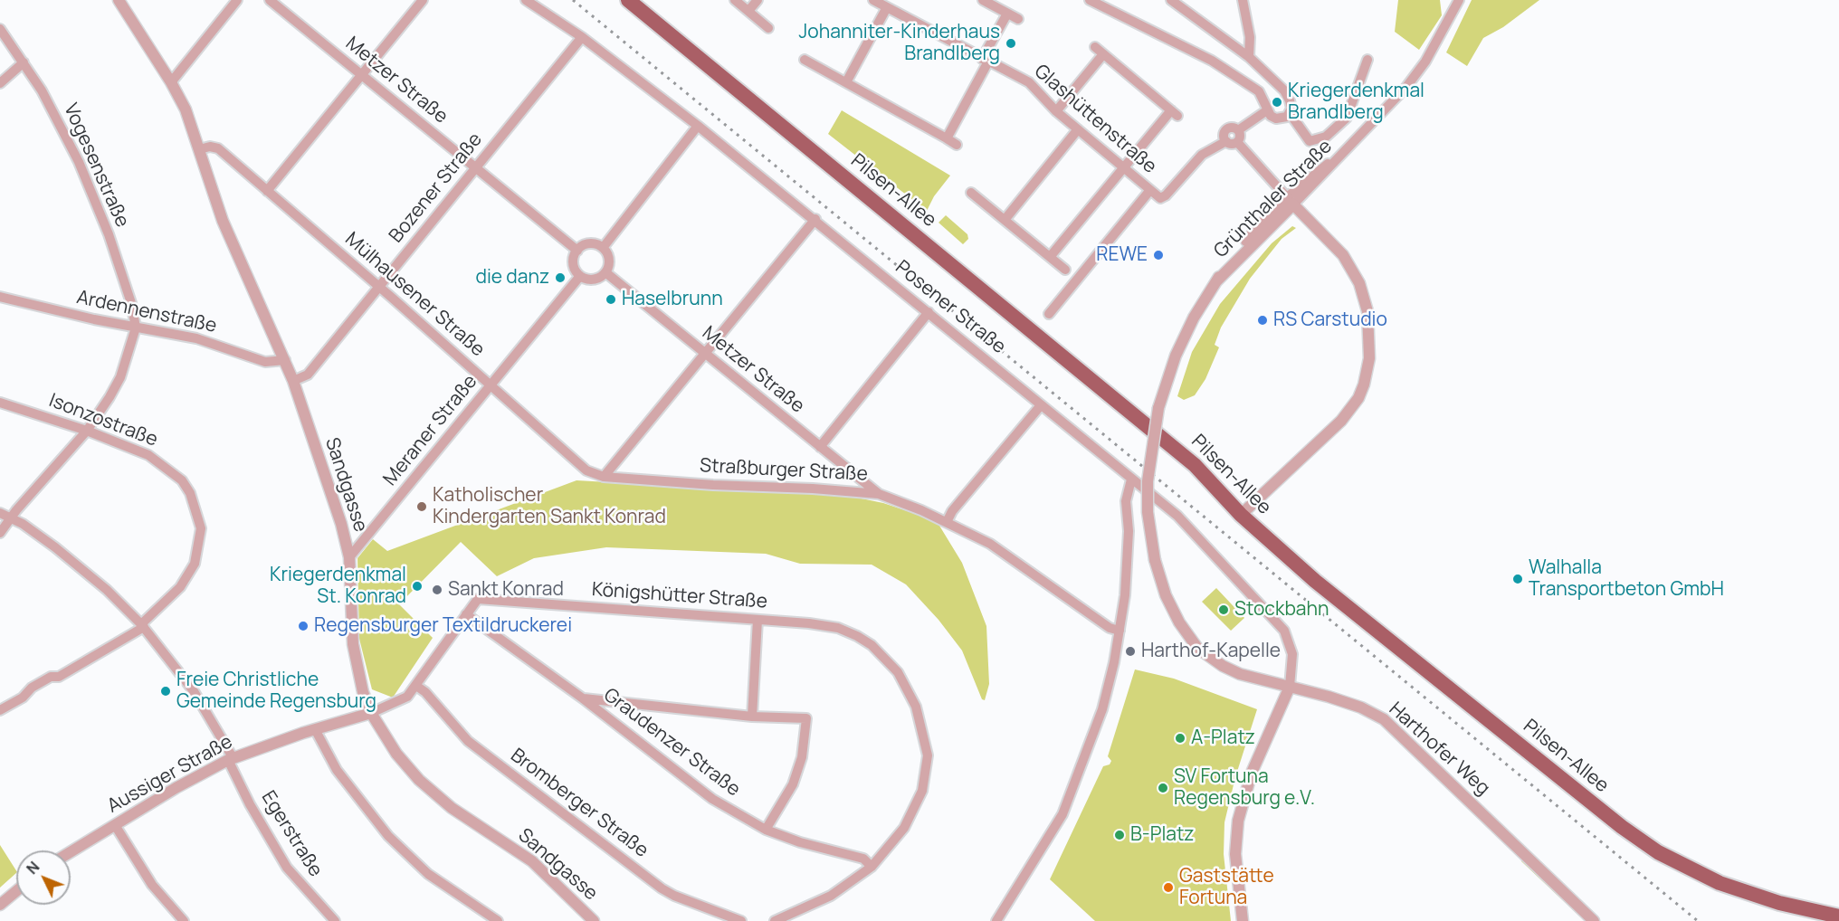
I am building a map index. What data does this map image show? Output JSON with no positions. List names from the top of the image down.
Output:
{
  "streets": {
    "main road": ["Pilsen-Allee"],
    "street": [
      "Metzer Straße",
      "Glashüttenstraße",
      "Vogesenstraße",
      "Bozener Straße",
      "Grünthaler Straße",
      "Mülhausener Straße",
      "Posener Straße",
      "Ardennenstraße",
      "Isonzostraße",
      "Meraner Straße",
      "Straßburger Straße",
      "Sandgasse",
      "Königshütter Straße",
      "Graudenzer Straße",
      "Harthofer Weg",
      "Aussiger Straße",
      "Bromberger Straße",
      "Egerstraße"
    ]
  },
  "crossings": [
    ["Metzer Straße", "Bozener Straße"],
    ["Metzer Straße", "Meraner Straße"],
    ["Metzer Straße", "Straßburger Straße"],
    ["Vogesenstraße", "Ardennenstraße"],
    ["Bozener Straße", "Mülhausener Straße"],
    ["Bozener Straße", "Posener Straße"],
    ["Bozener Straße", "Sandgasse"],
    ["Grünthaler Straße", "Harthofer Weg"],
    ["Mülhausener Straße", "Meraner Straße"],
    ["Mülhausener Straße", "Straßburger Straße"],
    ["Mülhausener Straße", "Sandgasse"],
    ["Posener Straße", "Harthofer Weg"],
    ["Ardennenstraße", "Sandgasse"],
    ["Isonzostraße", "Egerstraße"],
    ["Meraner Straße", "Sandgasse"],
    ["Sandgasse", "Aussiger Straße"],
    ["Königshütter Straße", "Graudenzer Straße"],
    ["Aussiger Straße", "Egerstraße"]
  ],
  "places": [
    "Johanniter-Kinderhaus Brandlberg",
    "Kriegerdenkmal Brandlberg",
    "REWE",
    "die danz",
    "Haselbrunn",
    "RS Carstudio",
    "Katholischer Kindergarten Sankt Konrad",
    "Walhalla Transportbeton GmbH",
    "Kriegerdenkmal St. Konrad",
    "Sankt Konrad",
    "Stockbahn",
    "Regensburger Textildruckerei",
    "Harthof-Kapelle",
    "Freie Christliche Gemeinde Regensburg",
    "A-Platz",
    "SV Fortuna Regensburg e.V.",
    "B-Platz",
    "Gaststätte Fortuna"
  ],
  "north": "top left"
}
